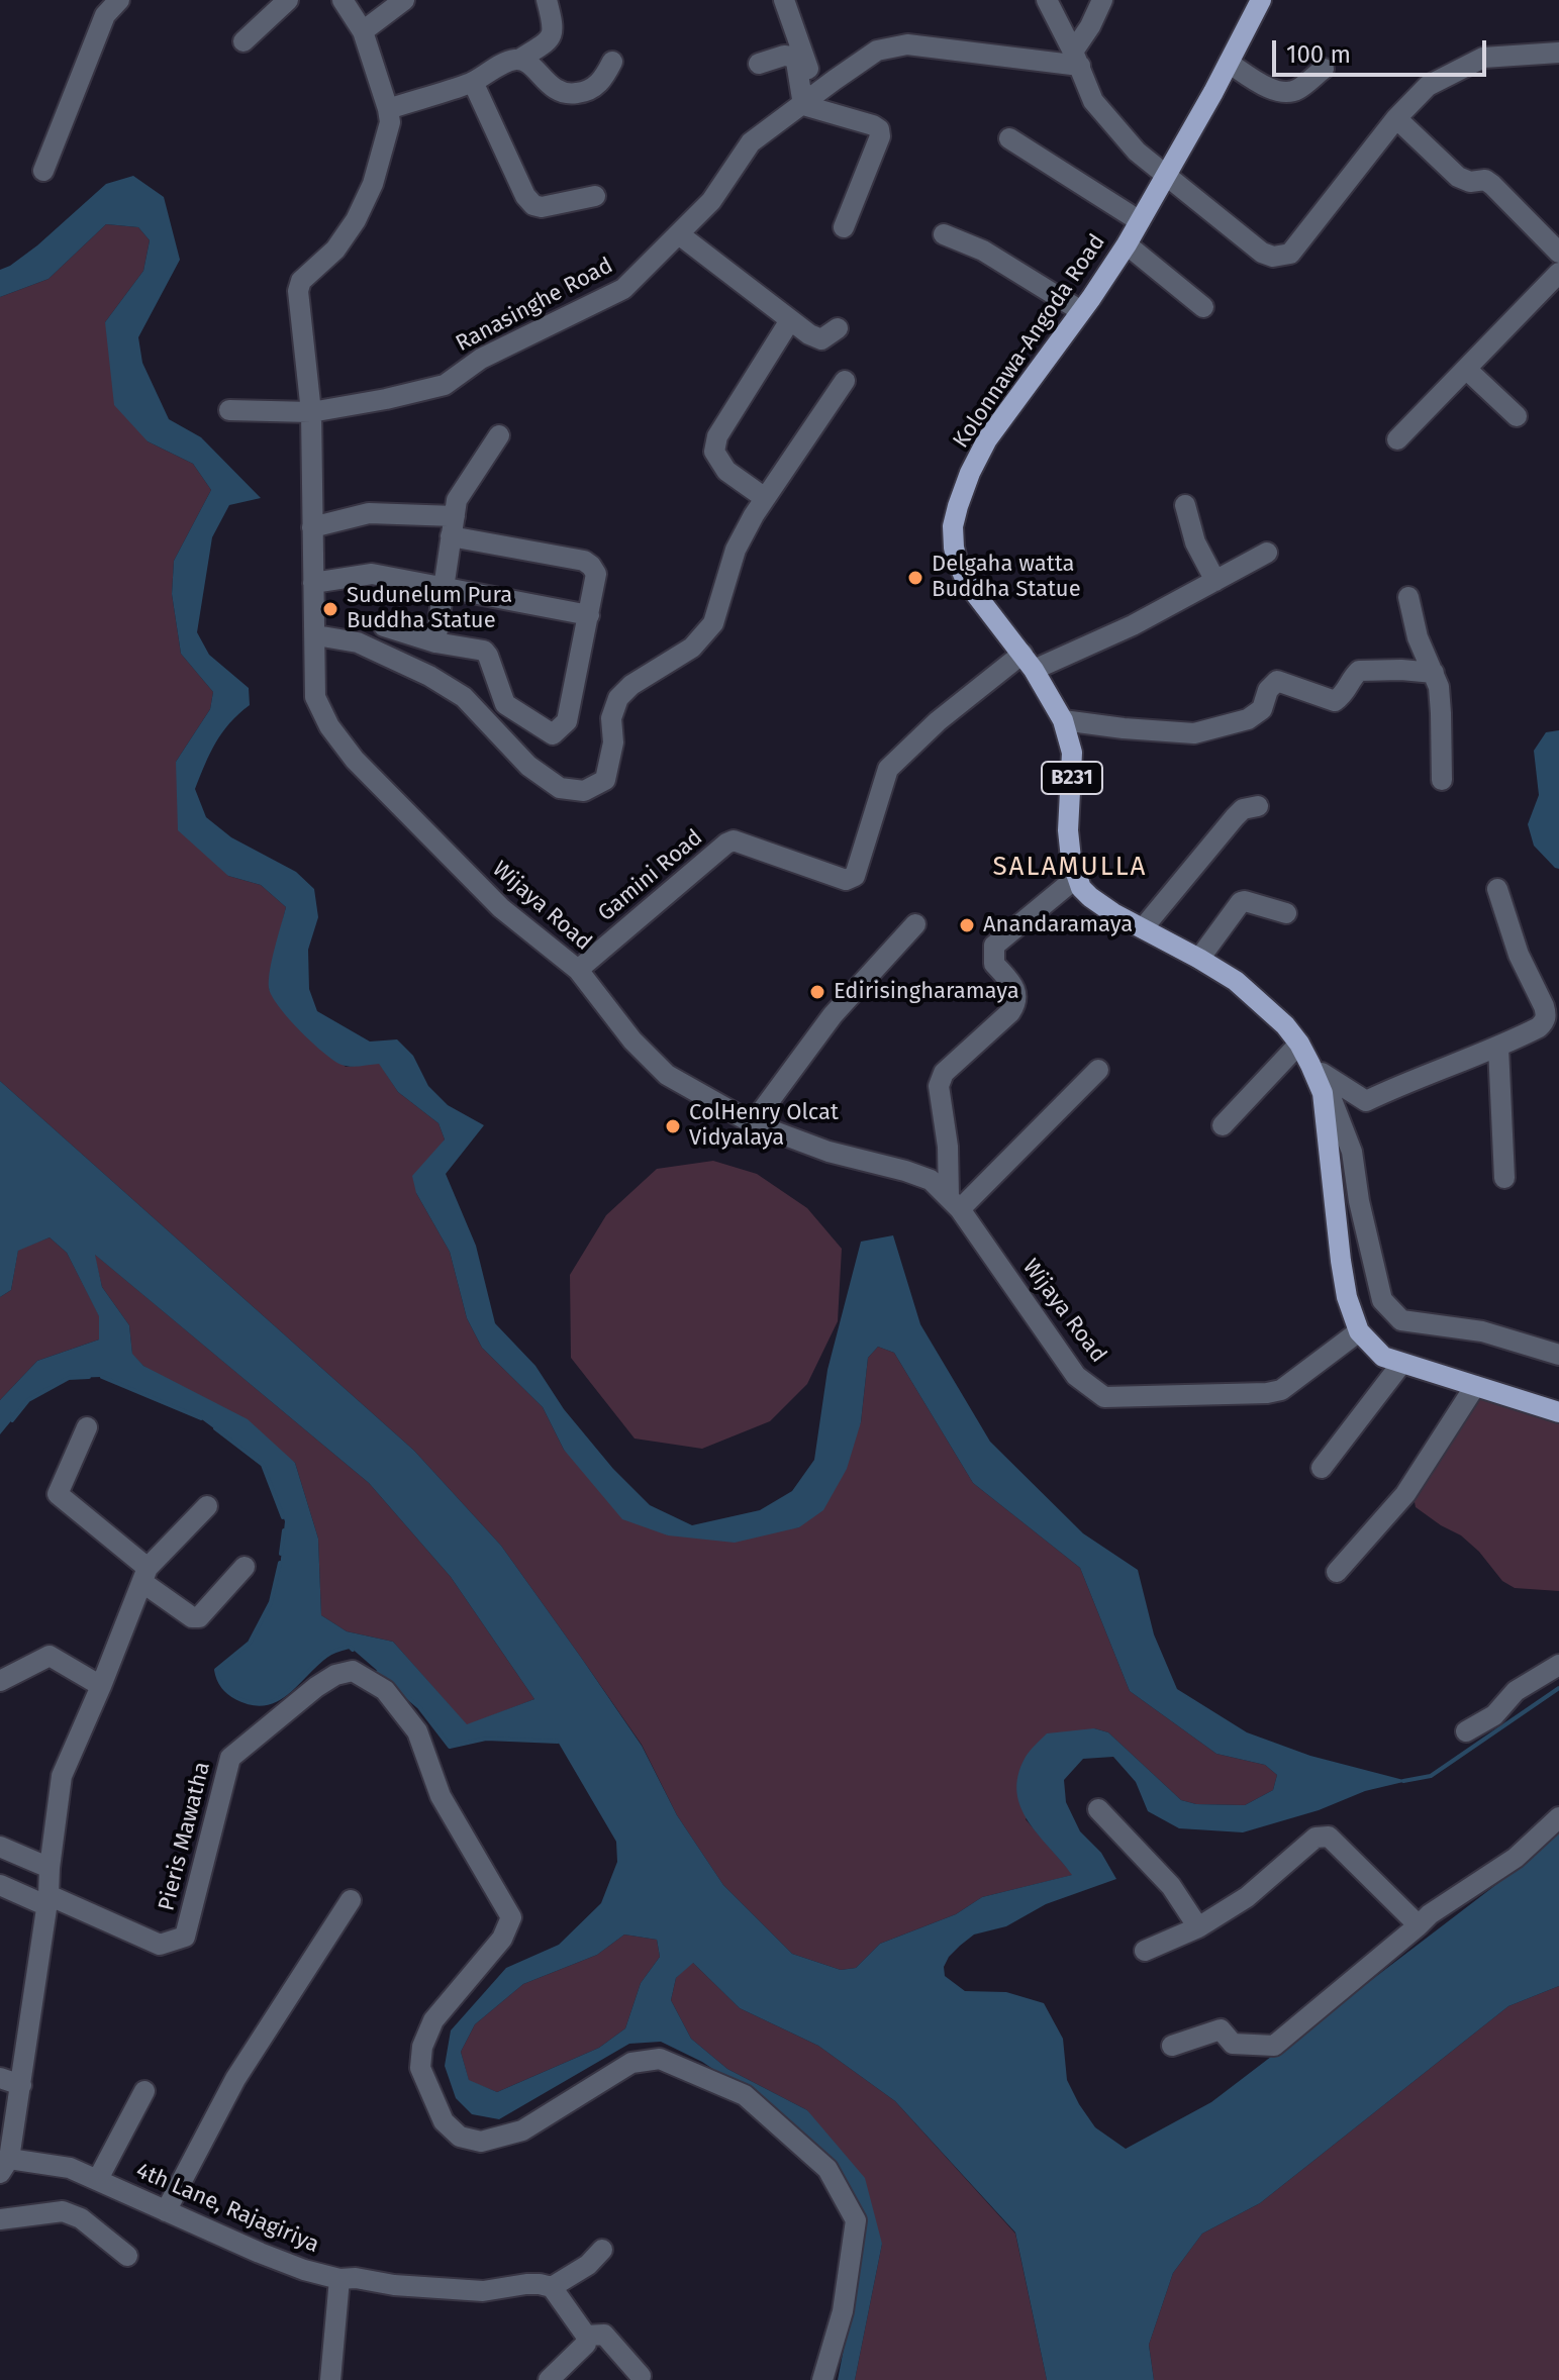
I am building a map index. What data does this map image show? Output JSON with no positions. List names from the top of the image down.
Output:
{
  "streets": {
    "main road": ["Kolonnawa-Angoda Road", "B231"],
    "street": [
      "Ranasinghe Road",
      "Gamini Road",
      "Wijaya Road",
      "Pieris Mawatha",
      "4th Lane, Rajagiriya"
    ]
  },
  "crossings": [
    ["Ranasinghe Road", "Wijaya Road"],
    ["Kolonnawa-Angoda Road", "Gamini Road"],
    ["Gamini Road", "Wijaya Road"]
  ],
  "districts": ["SALAMULLA"],
  "places": [
    "Delgaha watta Buddha Statue",
    "Sudunelum Pura Buddha Statue",
    "Anandaramaya",
    "Edirisingharamaya",
    "ColHenry Olcat Vidyalaya"
  ],
  "scale_bar": "100 m"
}
